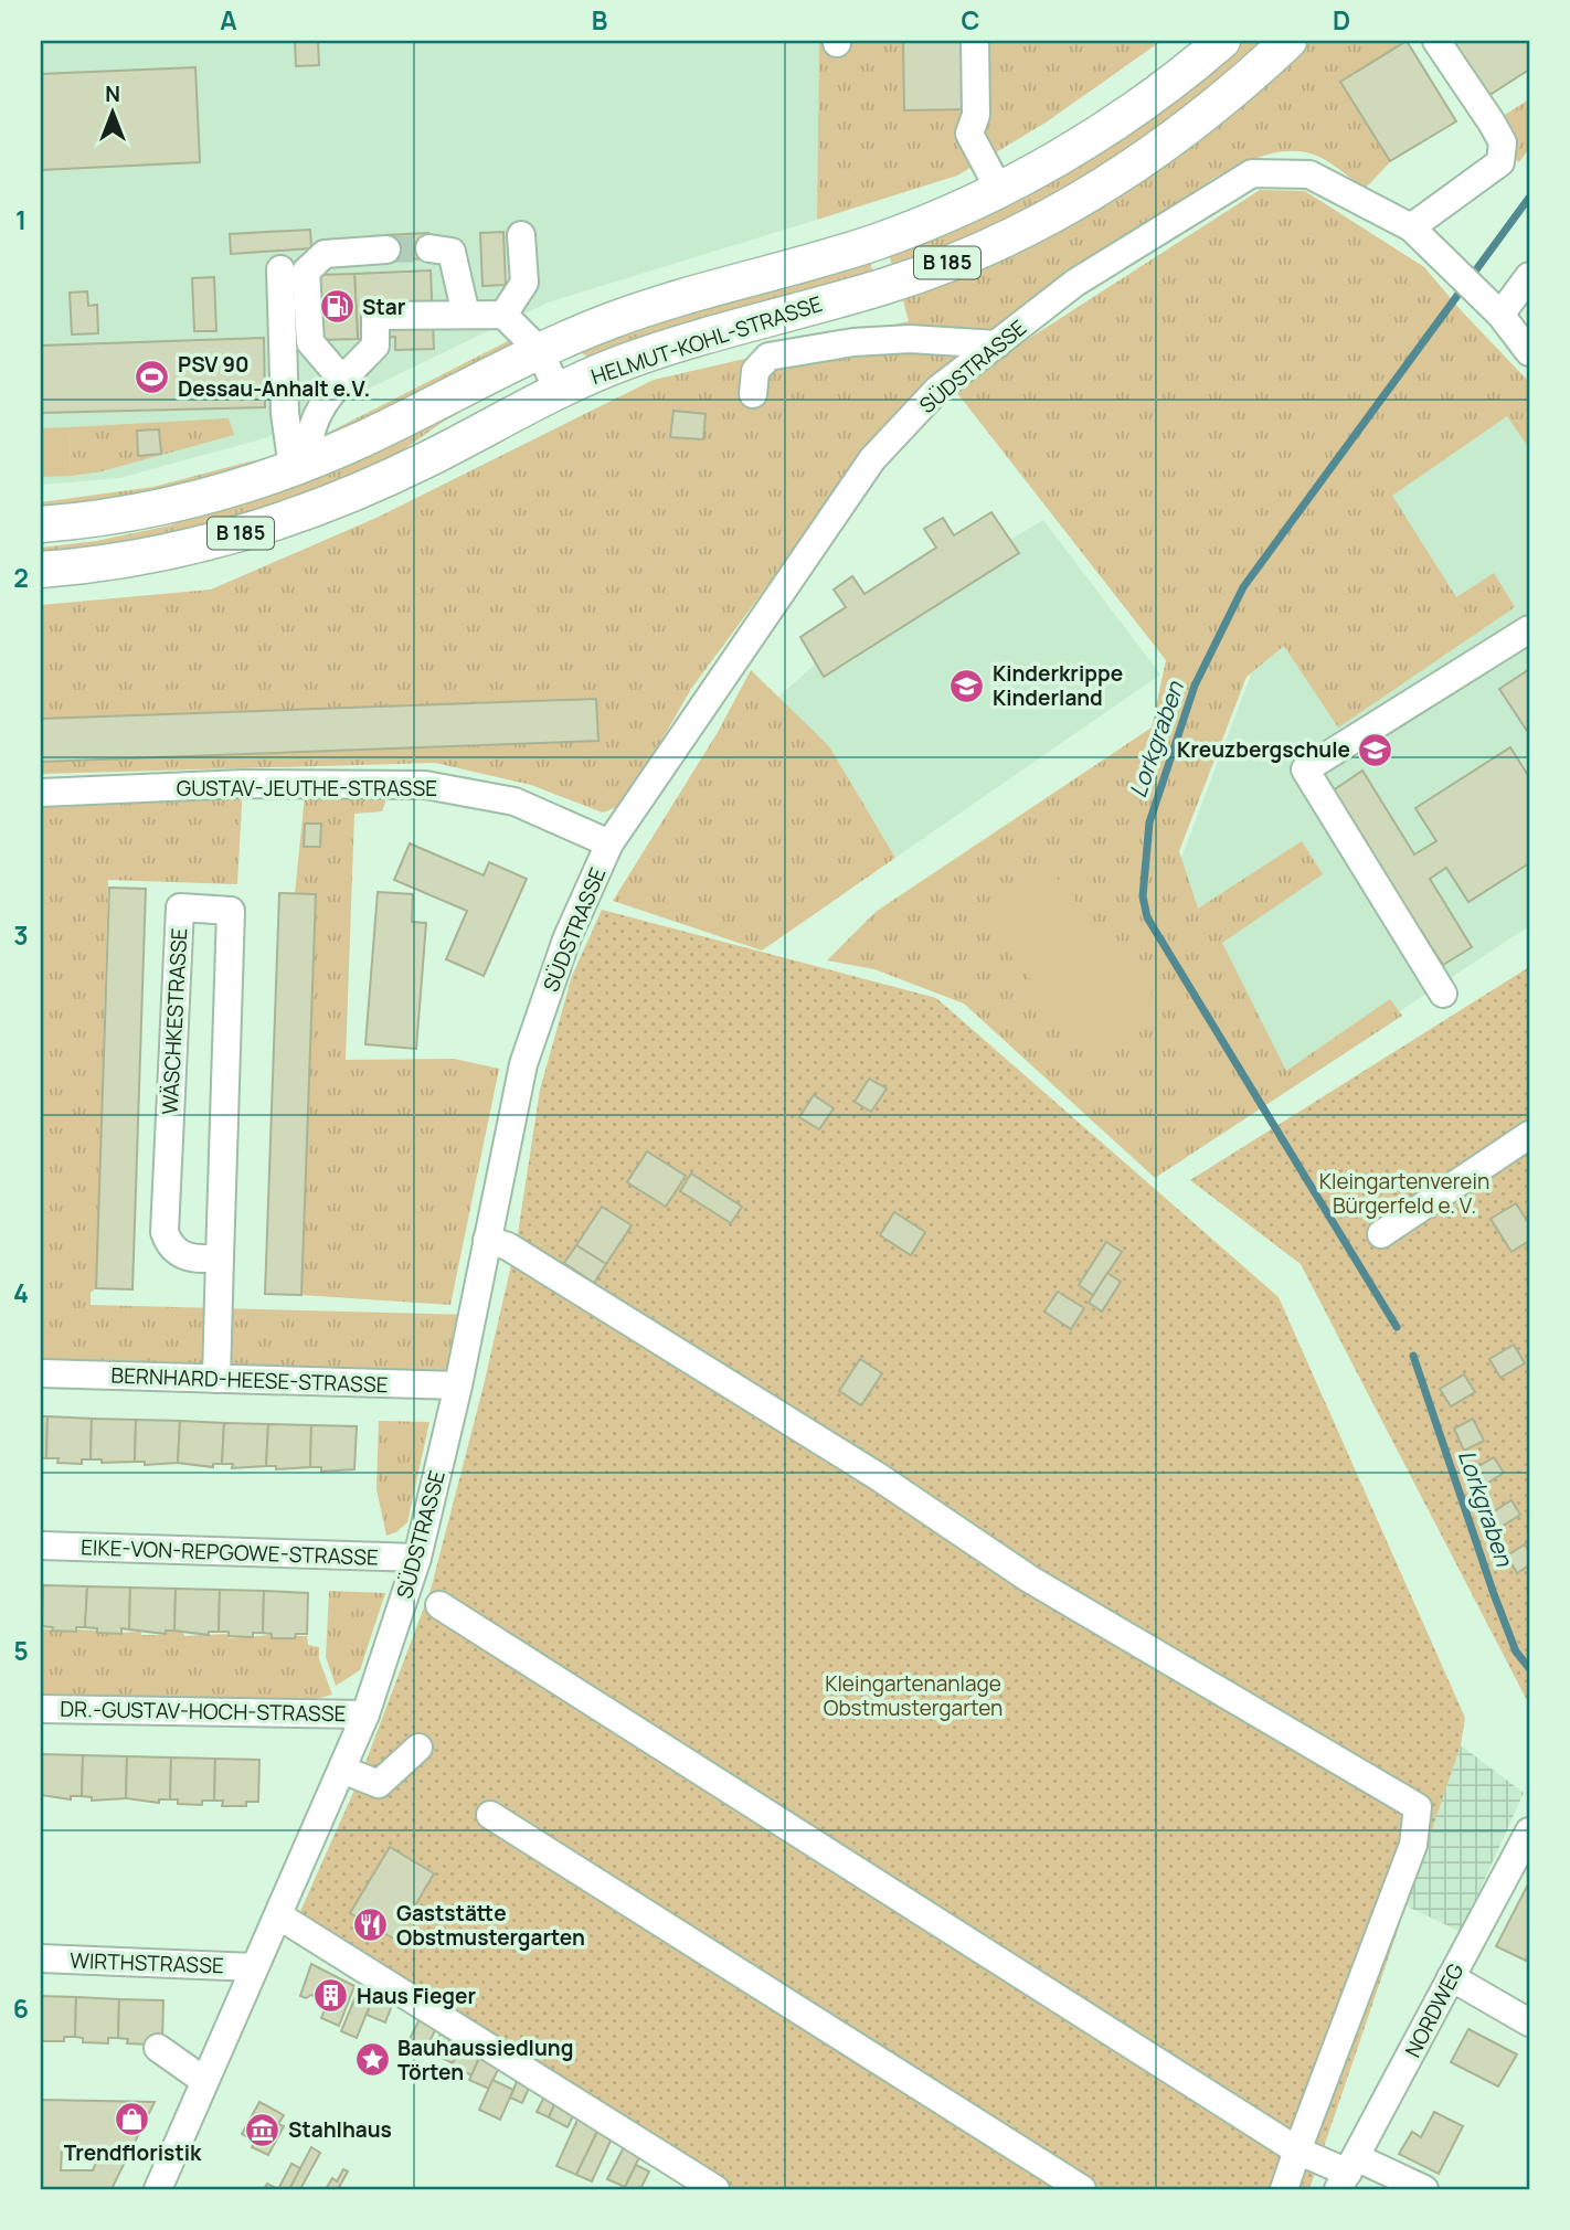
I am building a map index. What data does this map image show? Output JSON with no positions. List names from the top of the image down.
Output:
{
  "streets": {
    "main road": ["B 185", "HELMUT-KOHL-STRASSE"],
    "street": [
      "SÜDSTRASSE",
      "GUSTAV-JEUTHE-STRASSE",
      "WÄSCHKESTRASSE",
      "BERNHARD-HEESE-STRASSE",
      "EIKE-VON-REPGOWE-STRASSE",
      "DR.-GUSTAV-HOCH-STRASSE",
      "WIRTHSTRASSE",
      "NORDWEG"
    ]
  },
  "crossings": [
    ["SÜDSTRASSE", "GUSTAV-JEUTHE-STRASSE"],
    ["SÜDSTRASSE", "BERNHARD-HEESE-STRASSE"],
    ["SÜDSTRASSE", "EIKE-VON-REPGOWE-STRASSE"],
    ["SÜDSTRASSE", "DR.-GUSTAV-HOCH-STRASSE"],
    ["SÜDSTRASSE", "WIRTHSTRASSE"],
    ["WÄSCHKESTRASSE", "BERNHARD-HEESE-STRASSE"]
  ],
  "water": ["Lorkgraben"],
  "parks": ["Kleingartenverein Bürgerfeld e. V.", "Kleingartenanlage Obstmustergarten"],
  "places": {
    "fuel station": ["Star"],
    "sports": ["PSV 90 Dessau-Anhalt e.V."],
    "school or university": ["Kinderkrippe Kinderland", "Kreuzbergschule"],
    "restaurant": ["Gaststätte Obstmustergarten"],
    "building": ["Haus Fieger"],
    "place": ["Bauhaussiedlung Törten"],
    "shop": ["Trendfloristik"],
    "museum": ["Stahlhaus"]
  },
  "north": "top",
  "grid": {
    "columns": [
      "A",
      "B",
      "C",
      "D"
    ],
    "rows": [
      "1",
      "2",
      "3",
      "4",
      "5",
      "6"
    ]
  }
}
